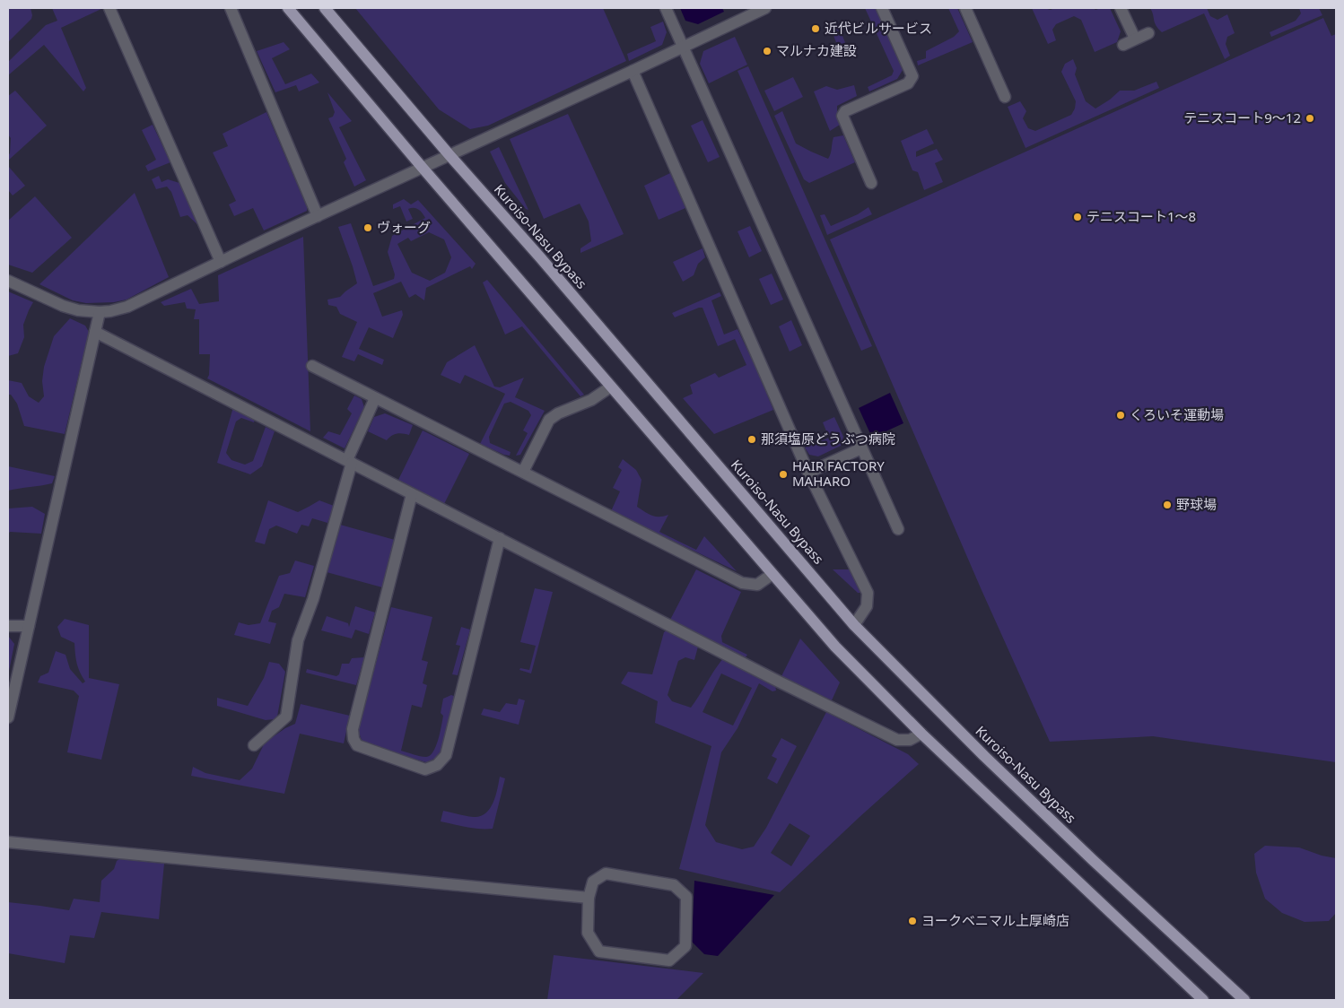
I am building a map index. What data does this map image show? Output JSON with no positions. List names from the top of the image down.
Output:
{
  "streets": {
    "main road": ["Kuroiso-Nasu Bypass"]
  },
  "places": [
    "近代ビルサービス",
    "マルナカ建設",
    "テニスコート9～12",
    "テニスコート1～8",
    "ヴォーグ",
    "くろいそ運動場",
    "那須塩原どうぶつ病院",
    "HAIR FACTORY MAHARO",
    "野球場",
    "ヨークベニマル上厚崎店"
  ]
}
